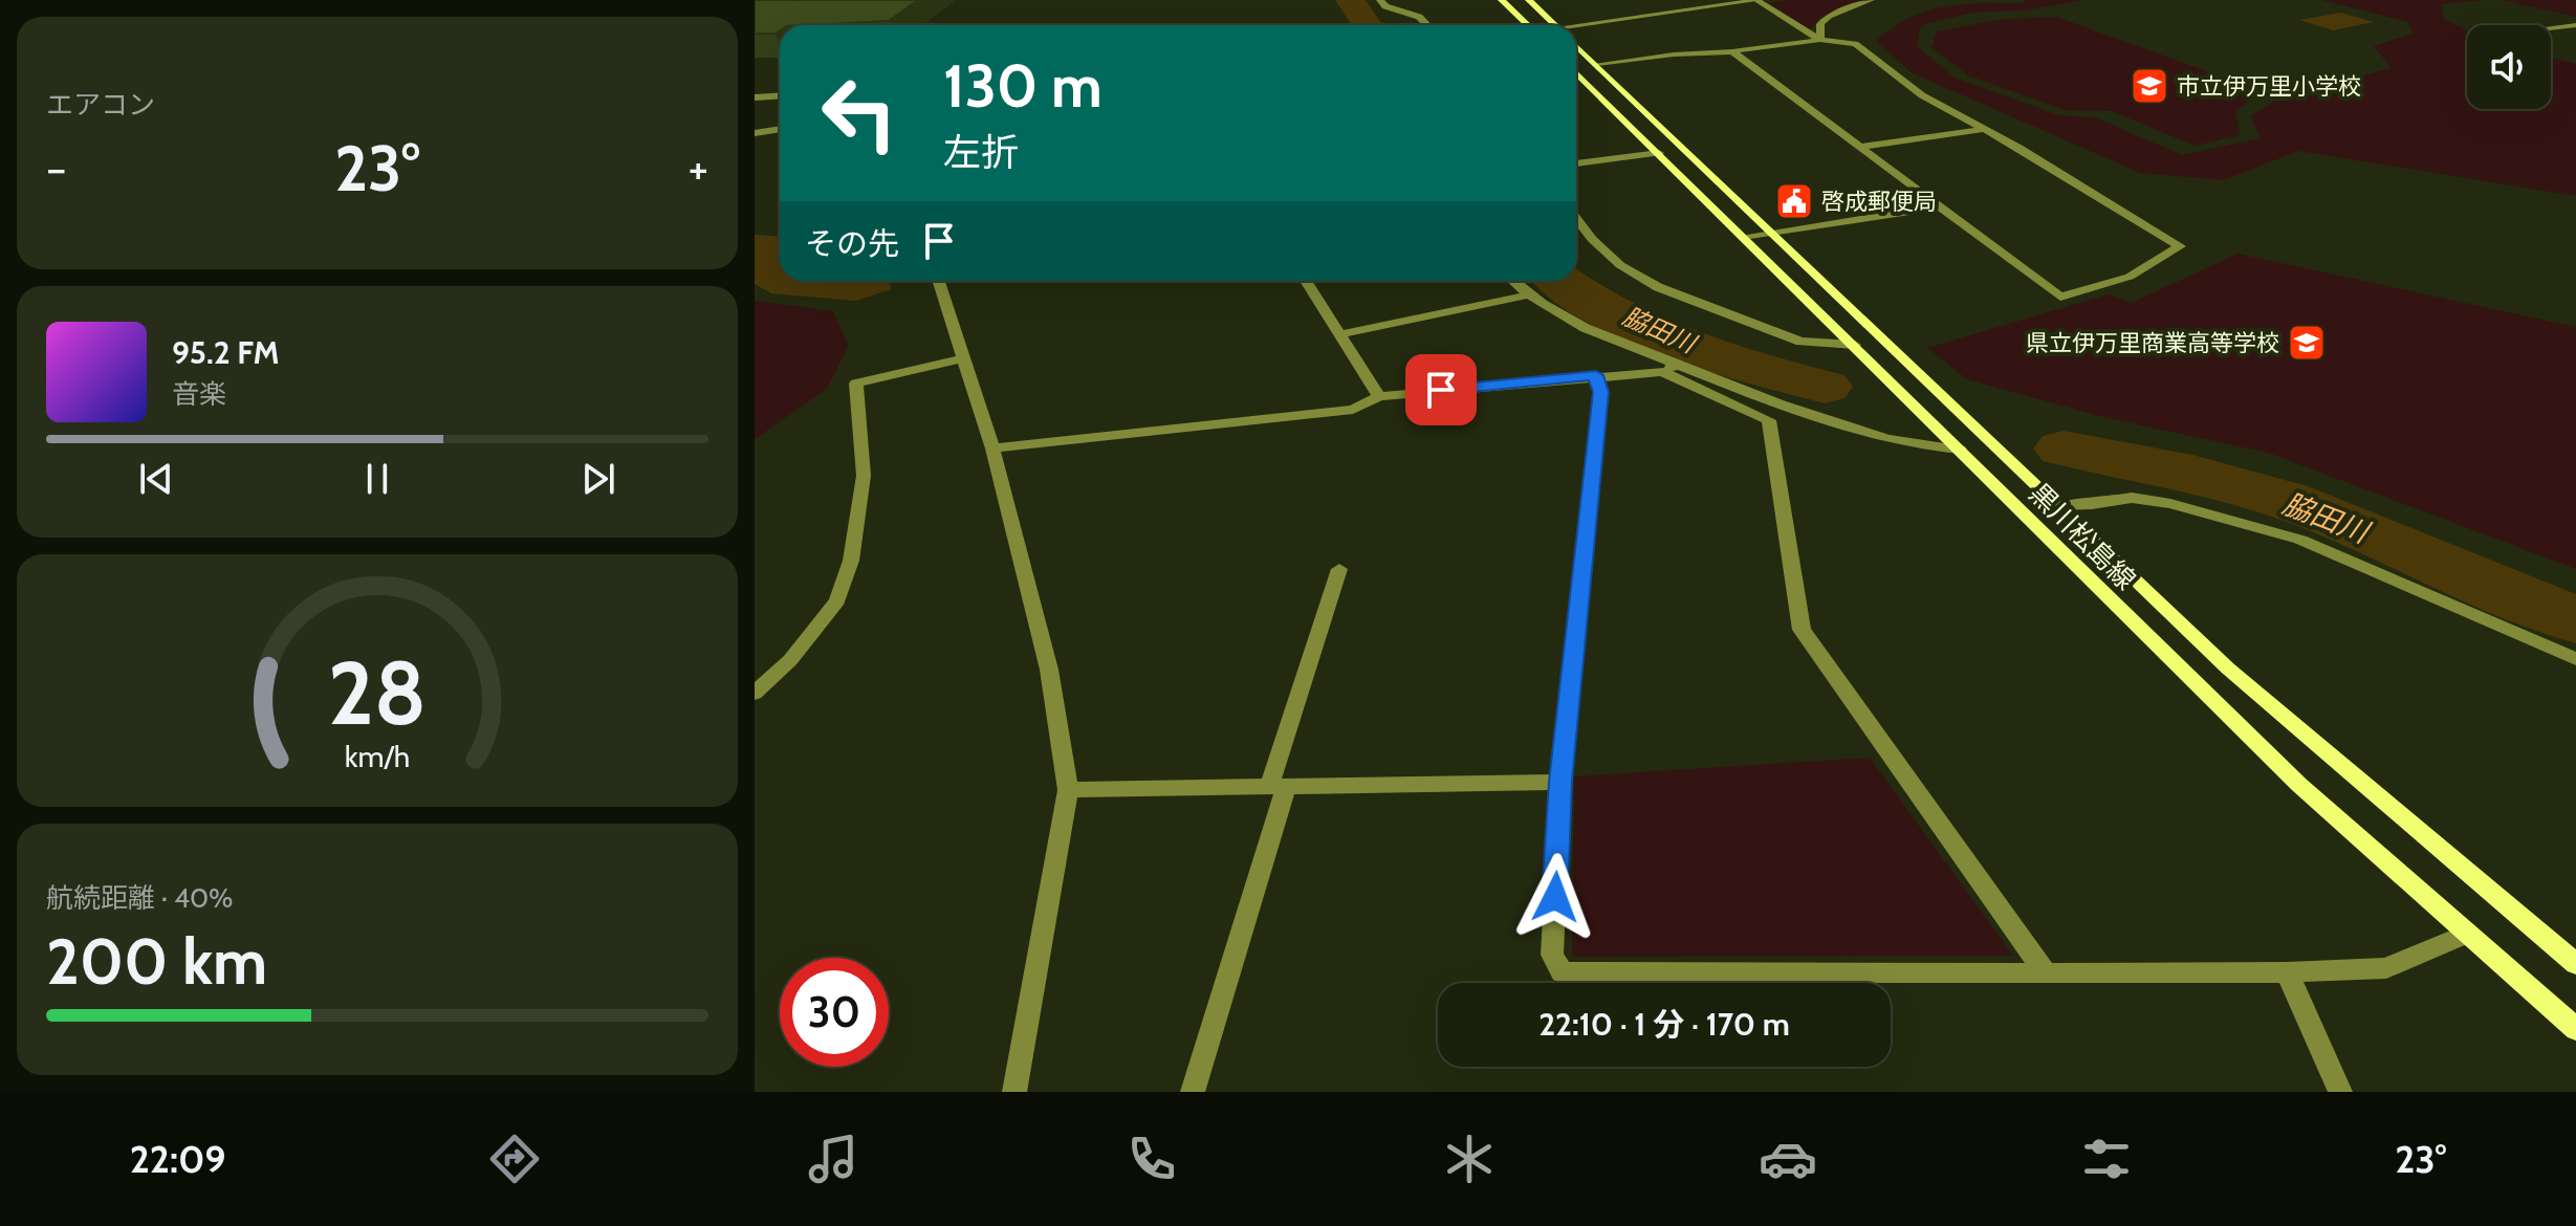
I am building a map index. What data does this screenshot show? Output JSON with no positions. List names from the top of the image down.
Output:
{
  "streets": {
    "main road": ["黒川松島線"]
  },
  "water": ["脇田川"],
  "places": {
    "school or university": ["市立伊万里小学校", "県立伊万里商業高等学校"],
    "public building": ["啓成郵便局"]
  },
  "page": {
    "tile": [
      "エアコン",
      ["航続距離 · 40%", "200 km"]
    ],
    "turn": ["130 m", "左折"],
    "heat": ["−", "23°", "+"],
    "then": "その先",
    "song": ["95.2 FM", "音楽"],
    "limit": "30",
    "trip": "22:10 · 1 分 · 170 m",
    "tabs": ["22:09", "23°"],
    "gauge": ["28", "km/h"]
  }
}
